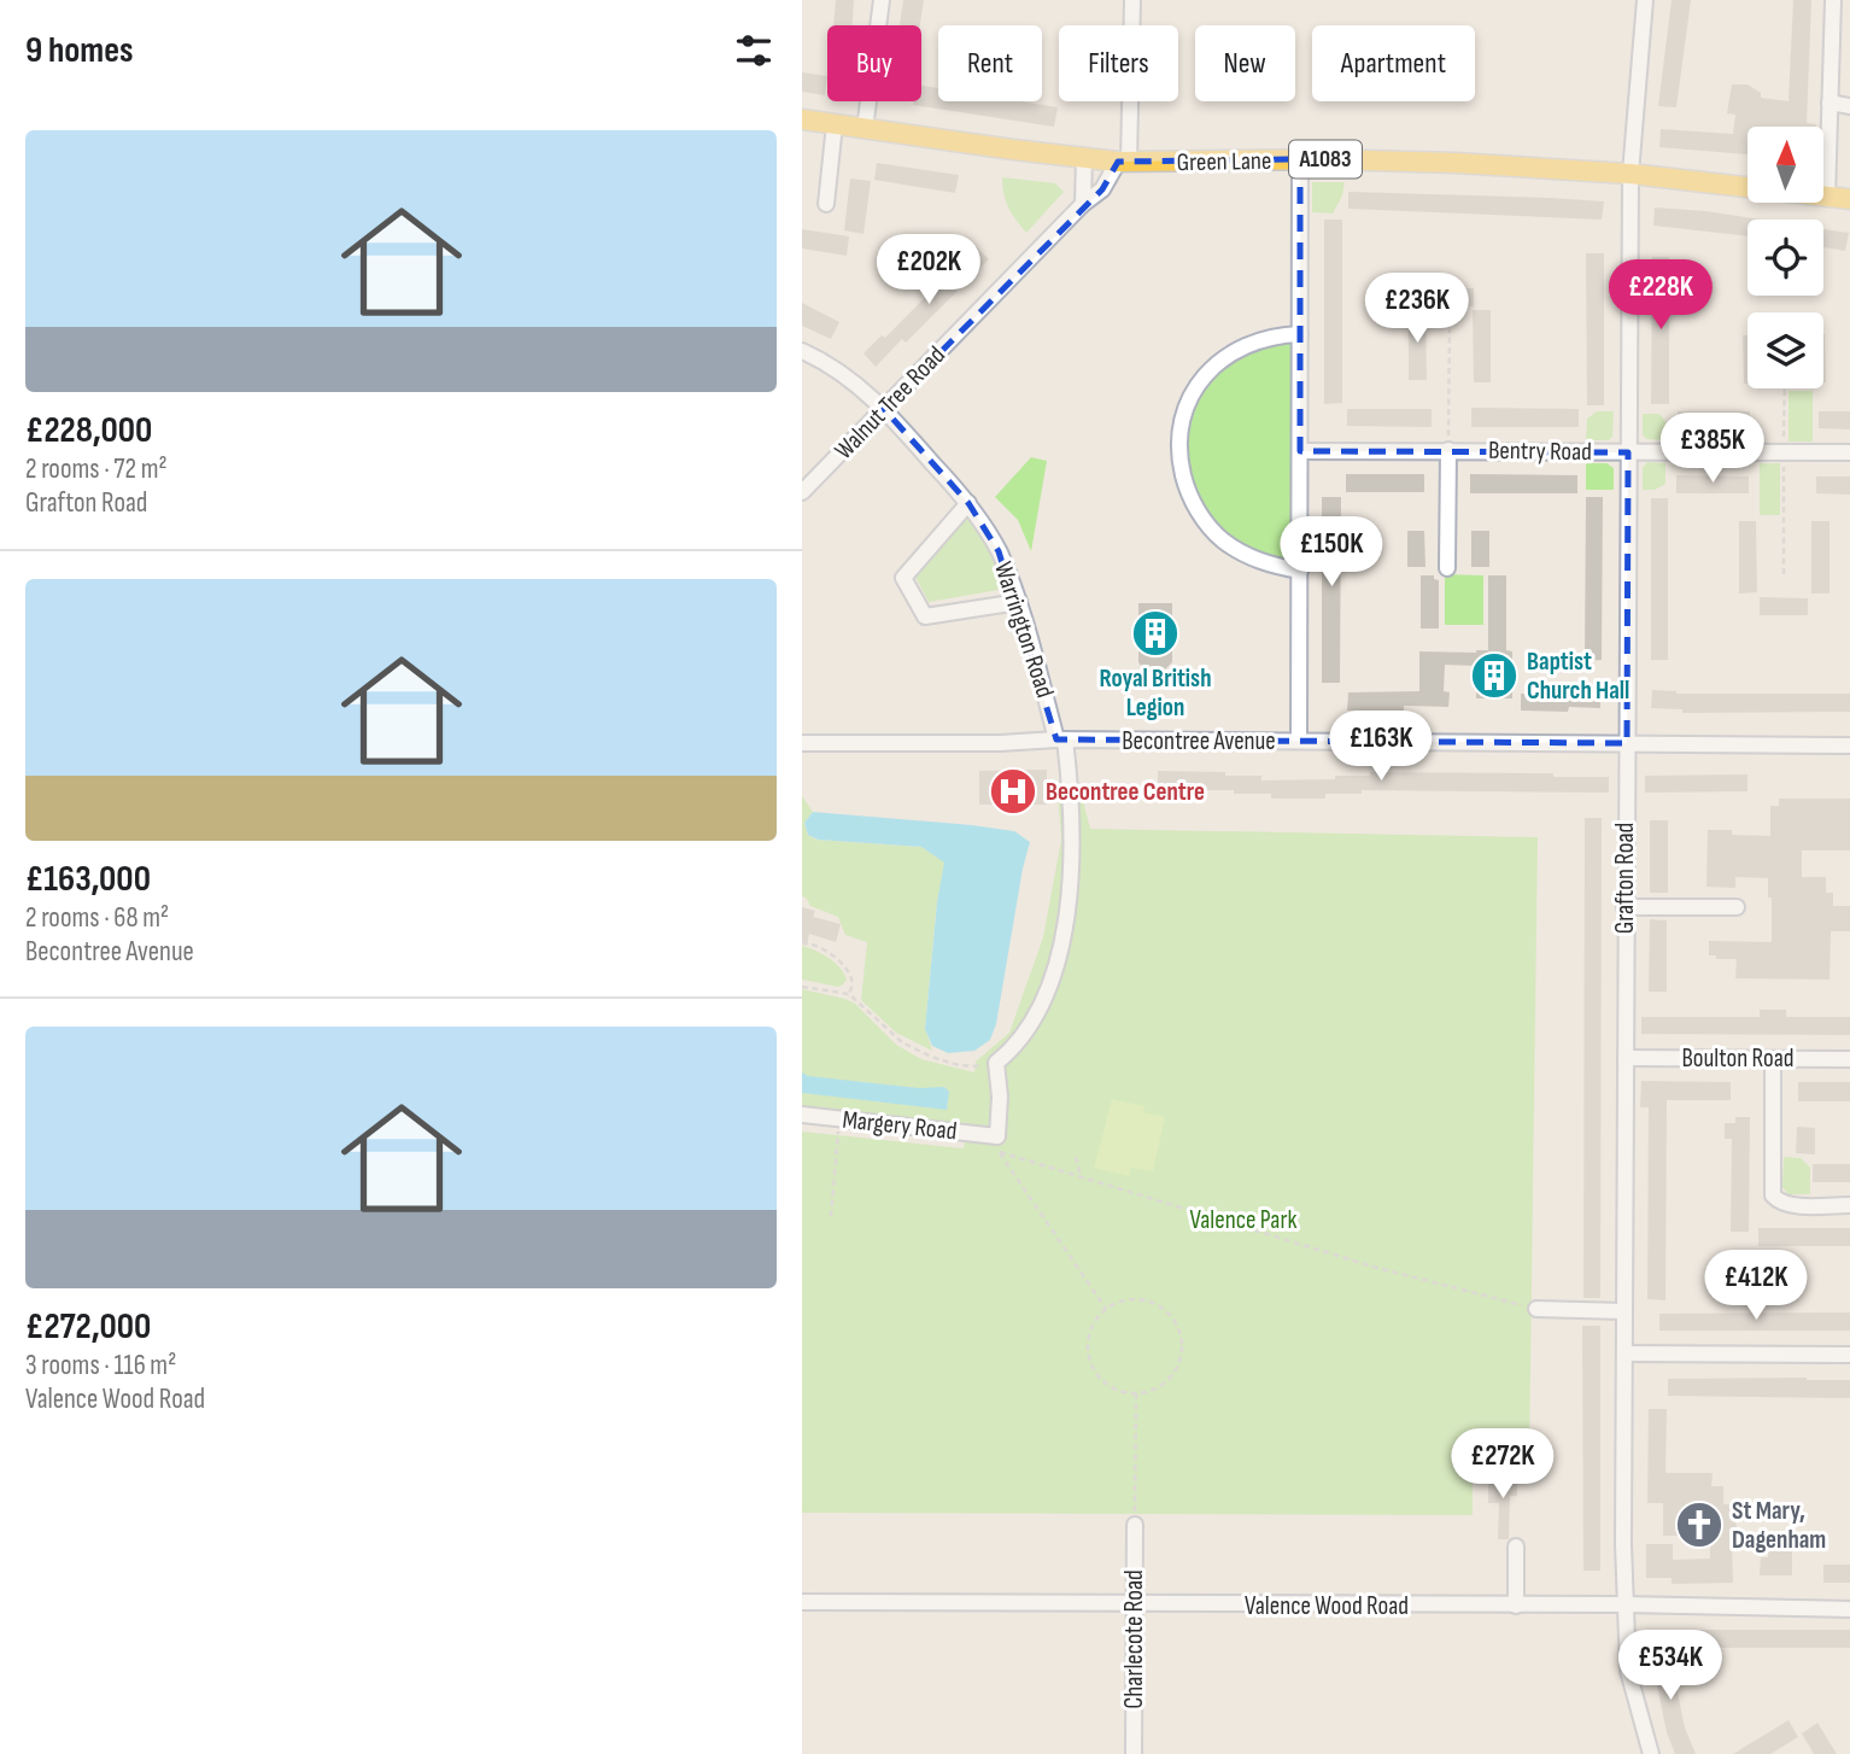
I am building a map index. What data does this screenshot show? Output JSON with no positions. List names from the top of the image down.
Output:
{
  "streets": {
    "main road": ["A1083", "Green Lane"],
    "street": [
      "Walnut Tree Road",
      "Bentry Road",
      "Warrington Road",
      "Becontree Avenue",
      "Grafton Road",
      "Boulton Road",
      "Margery Road",
      "Valence Wood Road",
      "Charlecote Road"
    ]
  },
  "crossings": [
    ["Green Lane", "Walnut Tree Road"],
    ["Green Lane", "Grafton Road"],
    ["Walnut Tree Road", "Warrington Road"],
    ["Bentry Road", "Grafton Road"],
    ["Warrington Road", "Becontree Avenue"],
    ["Warrington Road", "Margery Road"],
    ["Becontree Avenue", "Grafton Road"],
    ["Grafton Road", "Boulton Road"],
    ["Grafton Road", "Valence Wood Road"],
    ["Valence Wood Road", "Charlecote Road"]
  ],
  "parks": ["Valence Park"],
  "places": {
    "building": ["Royal British Legion", "Baptist Church Hall"],
    "hospital": ["Becontree Centre"],
    "church": ["St Mary, Dagenham"]
  },
  "north": "top",
  "page": {
    "heading": "9 homes",
    "chip": [
      "Buy",
      "Rent",
      "Filters",
      "New",
      "Apartment"
    ],
    "list": [
      {
        "name": "£228,000",
        "note": "2 rooms · 72 m² · Grafton Road"
      },
      {
        "name": "£163,000",
        "note": "2 rooms · 68 m² · Becontree Avenue"
      },
      {
        "name": "£272,000",
        "note": "3 rooms · 116 m² · Valence Wood Road"
      }
    ],
    "price": [
      "£202K",
      "£228K",
      "£236K",
      "£385K",
      "£150K",
      "£163K",
      "£412K",
      "£272K",
      "£534K"
    ]
  }
}
